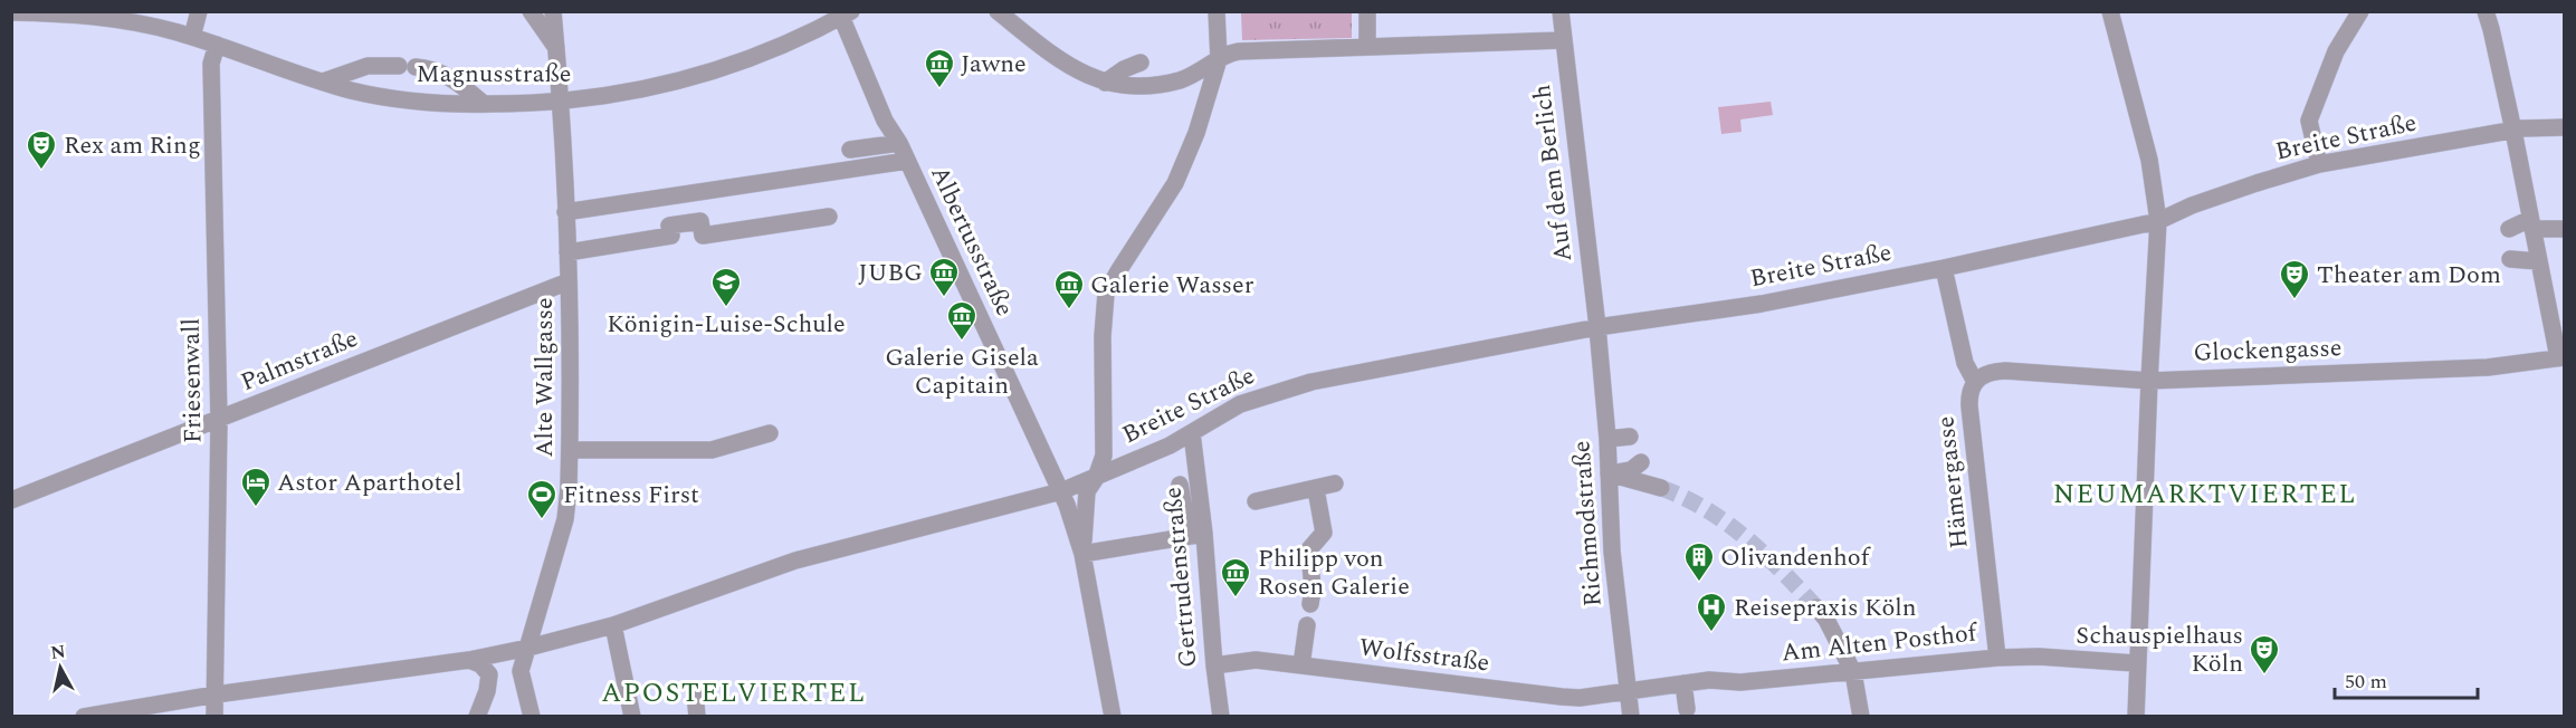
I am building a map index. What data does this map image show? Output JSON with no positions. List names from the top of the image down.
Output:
{
  "streets": {
    "street": [
      "Magnusstraße",
      "Breite Straße",
      "Auf dem Berlich",
      "Albertusstraße",
      "Glockengasse",
      "Palmstraße",
      "Alte Wallgasse",
      "Friesenwall",
      "Hämergasse",
      "Richmodstraße",
      "Gertrudenstraße",
      "Am Alten Posthof",
      "Wolfsstraße"
    ]
  },
  "crossings": [
    ["Magnusstraße", "Albertusstraße"],
    ["Magnusstraße", "Alte Wallgasse"],
    ["Magnusstraße", "Friesenwall"],
    ["Breite Straße", "Auf dem Berlich"],
    ["Breite Straße", "Albertusstraße"],
    ["Breite Straße", "Alte Wallgasse"],
    ["Breite Straße", "Friesenwall"],
    ["Breite Straße", "Hämergasse"],
    ["Breite Straße", "Richmodstraße"],
    ["Breite Straße", "Gertrudenstraße"],
    ["Auf dem Berlich", "Richmodstraße"],
    ["Glockengasse", "Hämergasse"],
    ["Palmstraße", "Alte Wallgasse"],
    ["Palmstraße", "Friesenwall"],
    ["Hämergasse", "Am Alten Posthof"],
    ["Richmodstraße", "Am Alten Posthof"],
    ["Richmodstraße", "Wolfsstraße"],
    ["Gertrudenstraße", "Wolfsstraße"],
    ["Am Alten Posthof", "Wolfsstraße"]
  ],
  "districts": ["NEUMARKTVIERTEL", "APOSTELVIERTEL"],
  "places": {
    "museum": [
      "Jawne",
      "JUBG",
      "Galerie Wasser",
      "Galerie Gisela Capitain",
      "Philipp von Rosen Galerie"
    ],
    "theatre": ["Rex am Ring", "Theater am Dom", "Schauspielhaus Köln"],
    "school or university": ["Königin-Luise-Schule"],
    "hotel": ["Astor Aparthotel"],
    "sports": ["Fitness First"],
    "building": ["Olivandenhof"],
    "hospital": ["Reisepraxis Köln"]
  },
  "scale_bar": "50 m",
  "north": "top"
}
